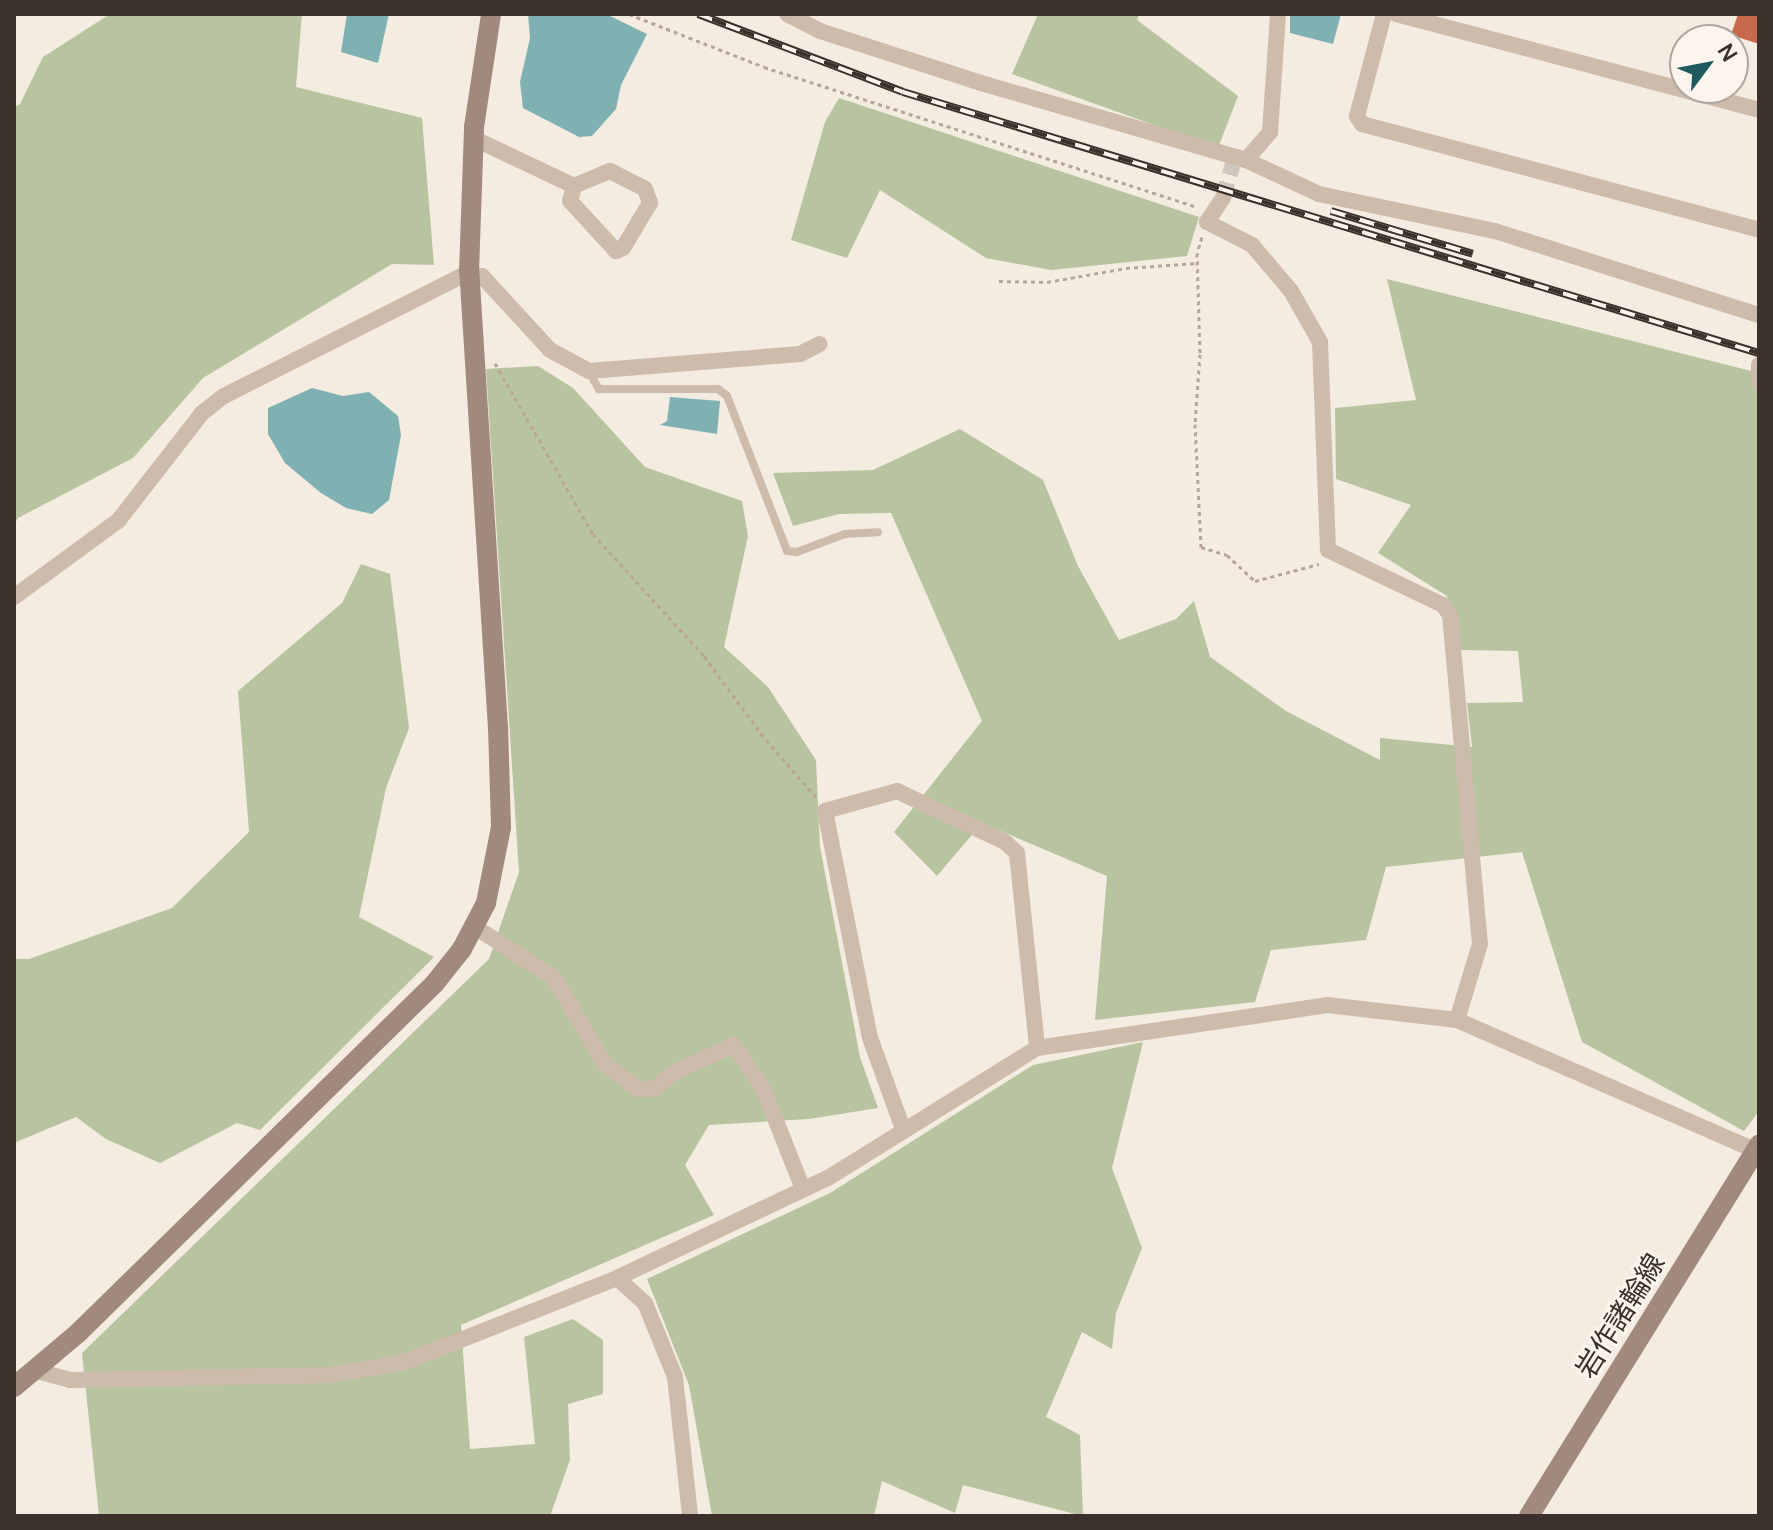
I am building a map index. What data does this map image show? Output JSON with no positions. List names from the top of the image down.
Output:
{
  "streets": {
    "street": ["岩作諸輪線"]
  },
  "north": "top right"
}
